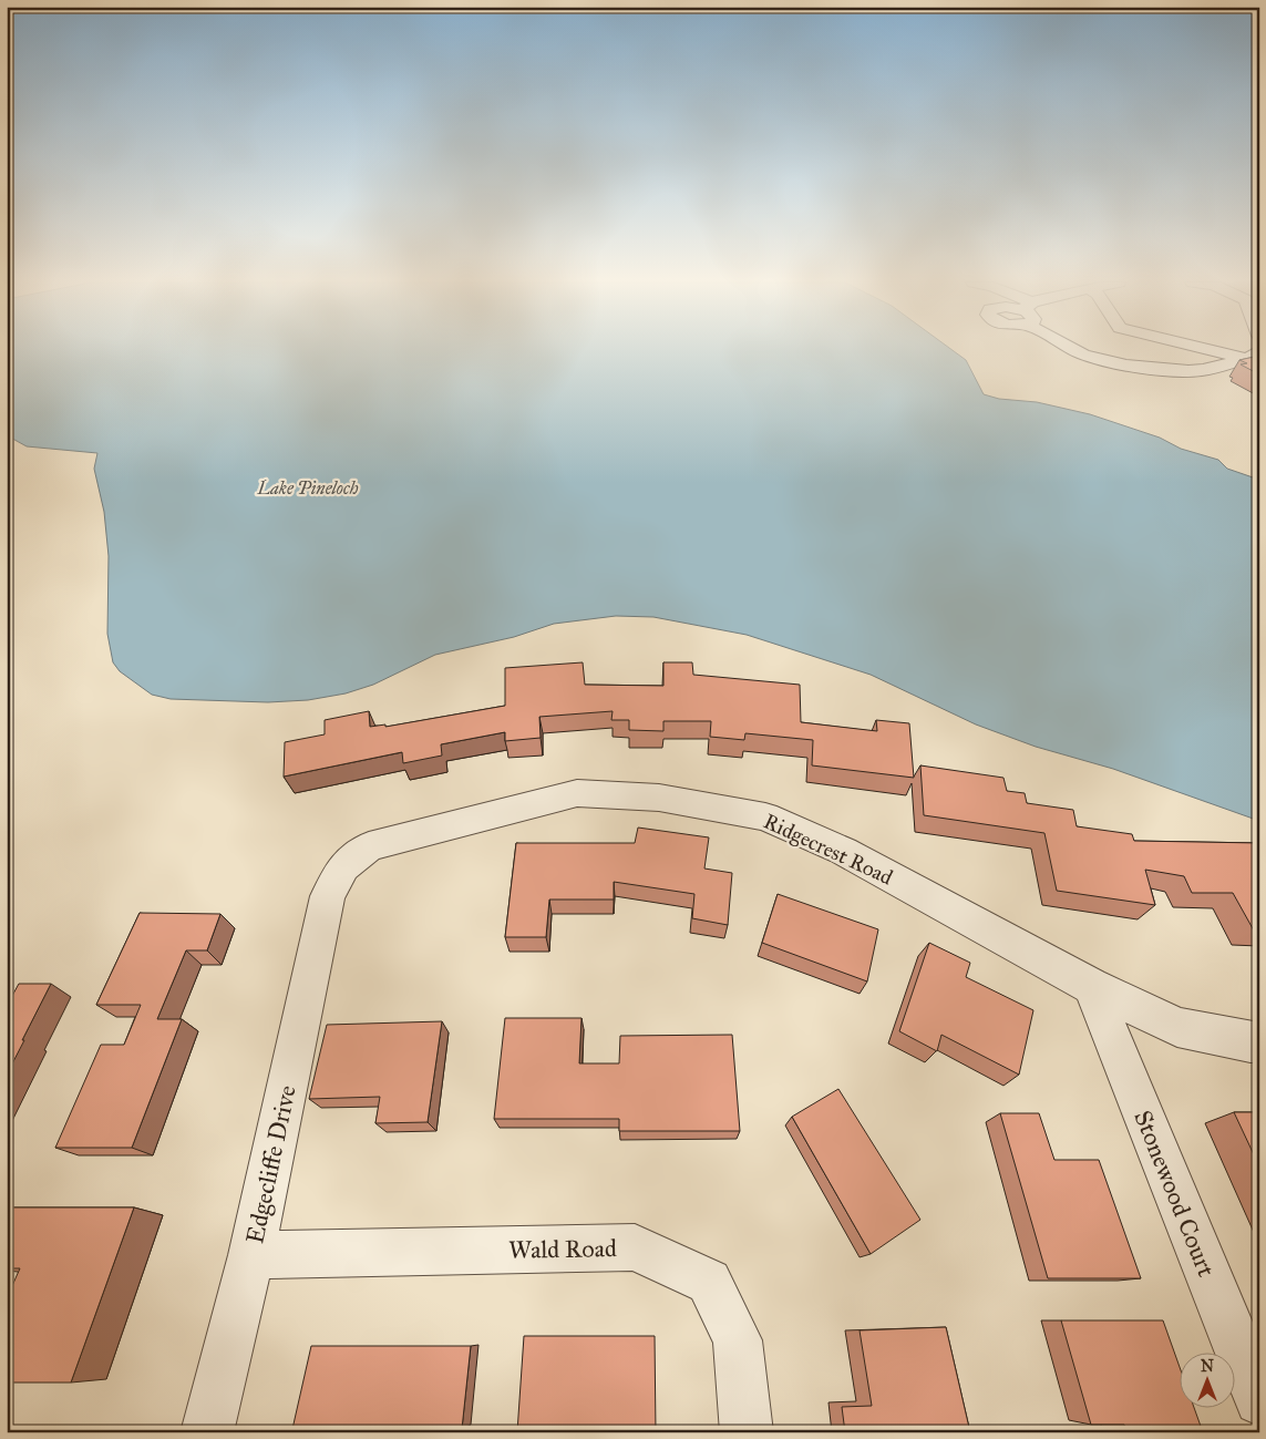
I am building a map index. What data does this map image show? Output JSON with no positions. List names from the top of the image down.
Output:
{
  "streets": {
    "street": [
      "Ridgecrest Road",
      "Edgecliffe Drive",
      "Stonewood Court",
      "Wald Road"
    ]
  },
  "crossings": [
    ["Ridgecrest Road", "Edgecliffe Drive"],
    ["Ridgecrest Road", "Stonewood Court"],
    ["Edgecliffe Drive", "Wald Road"]
  ],
  "water": ["Lake Pineloch"],
  "north": "top"
}
